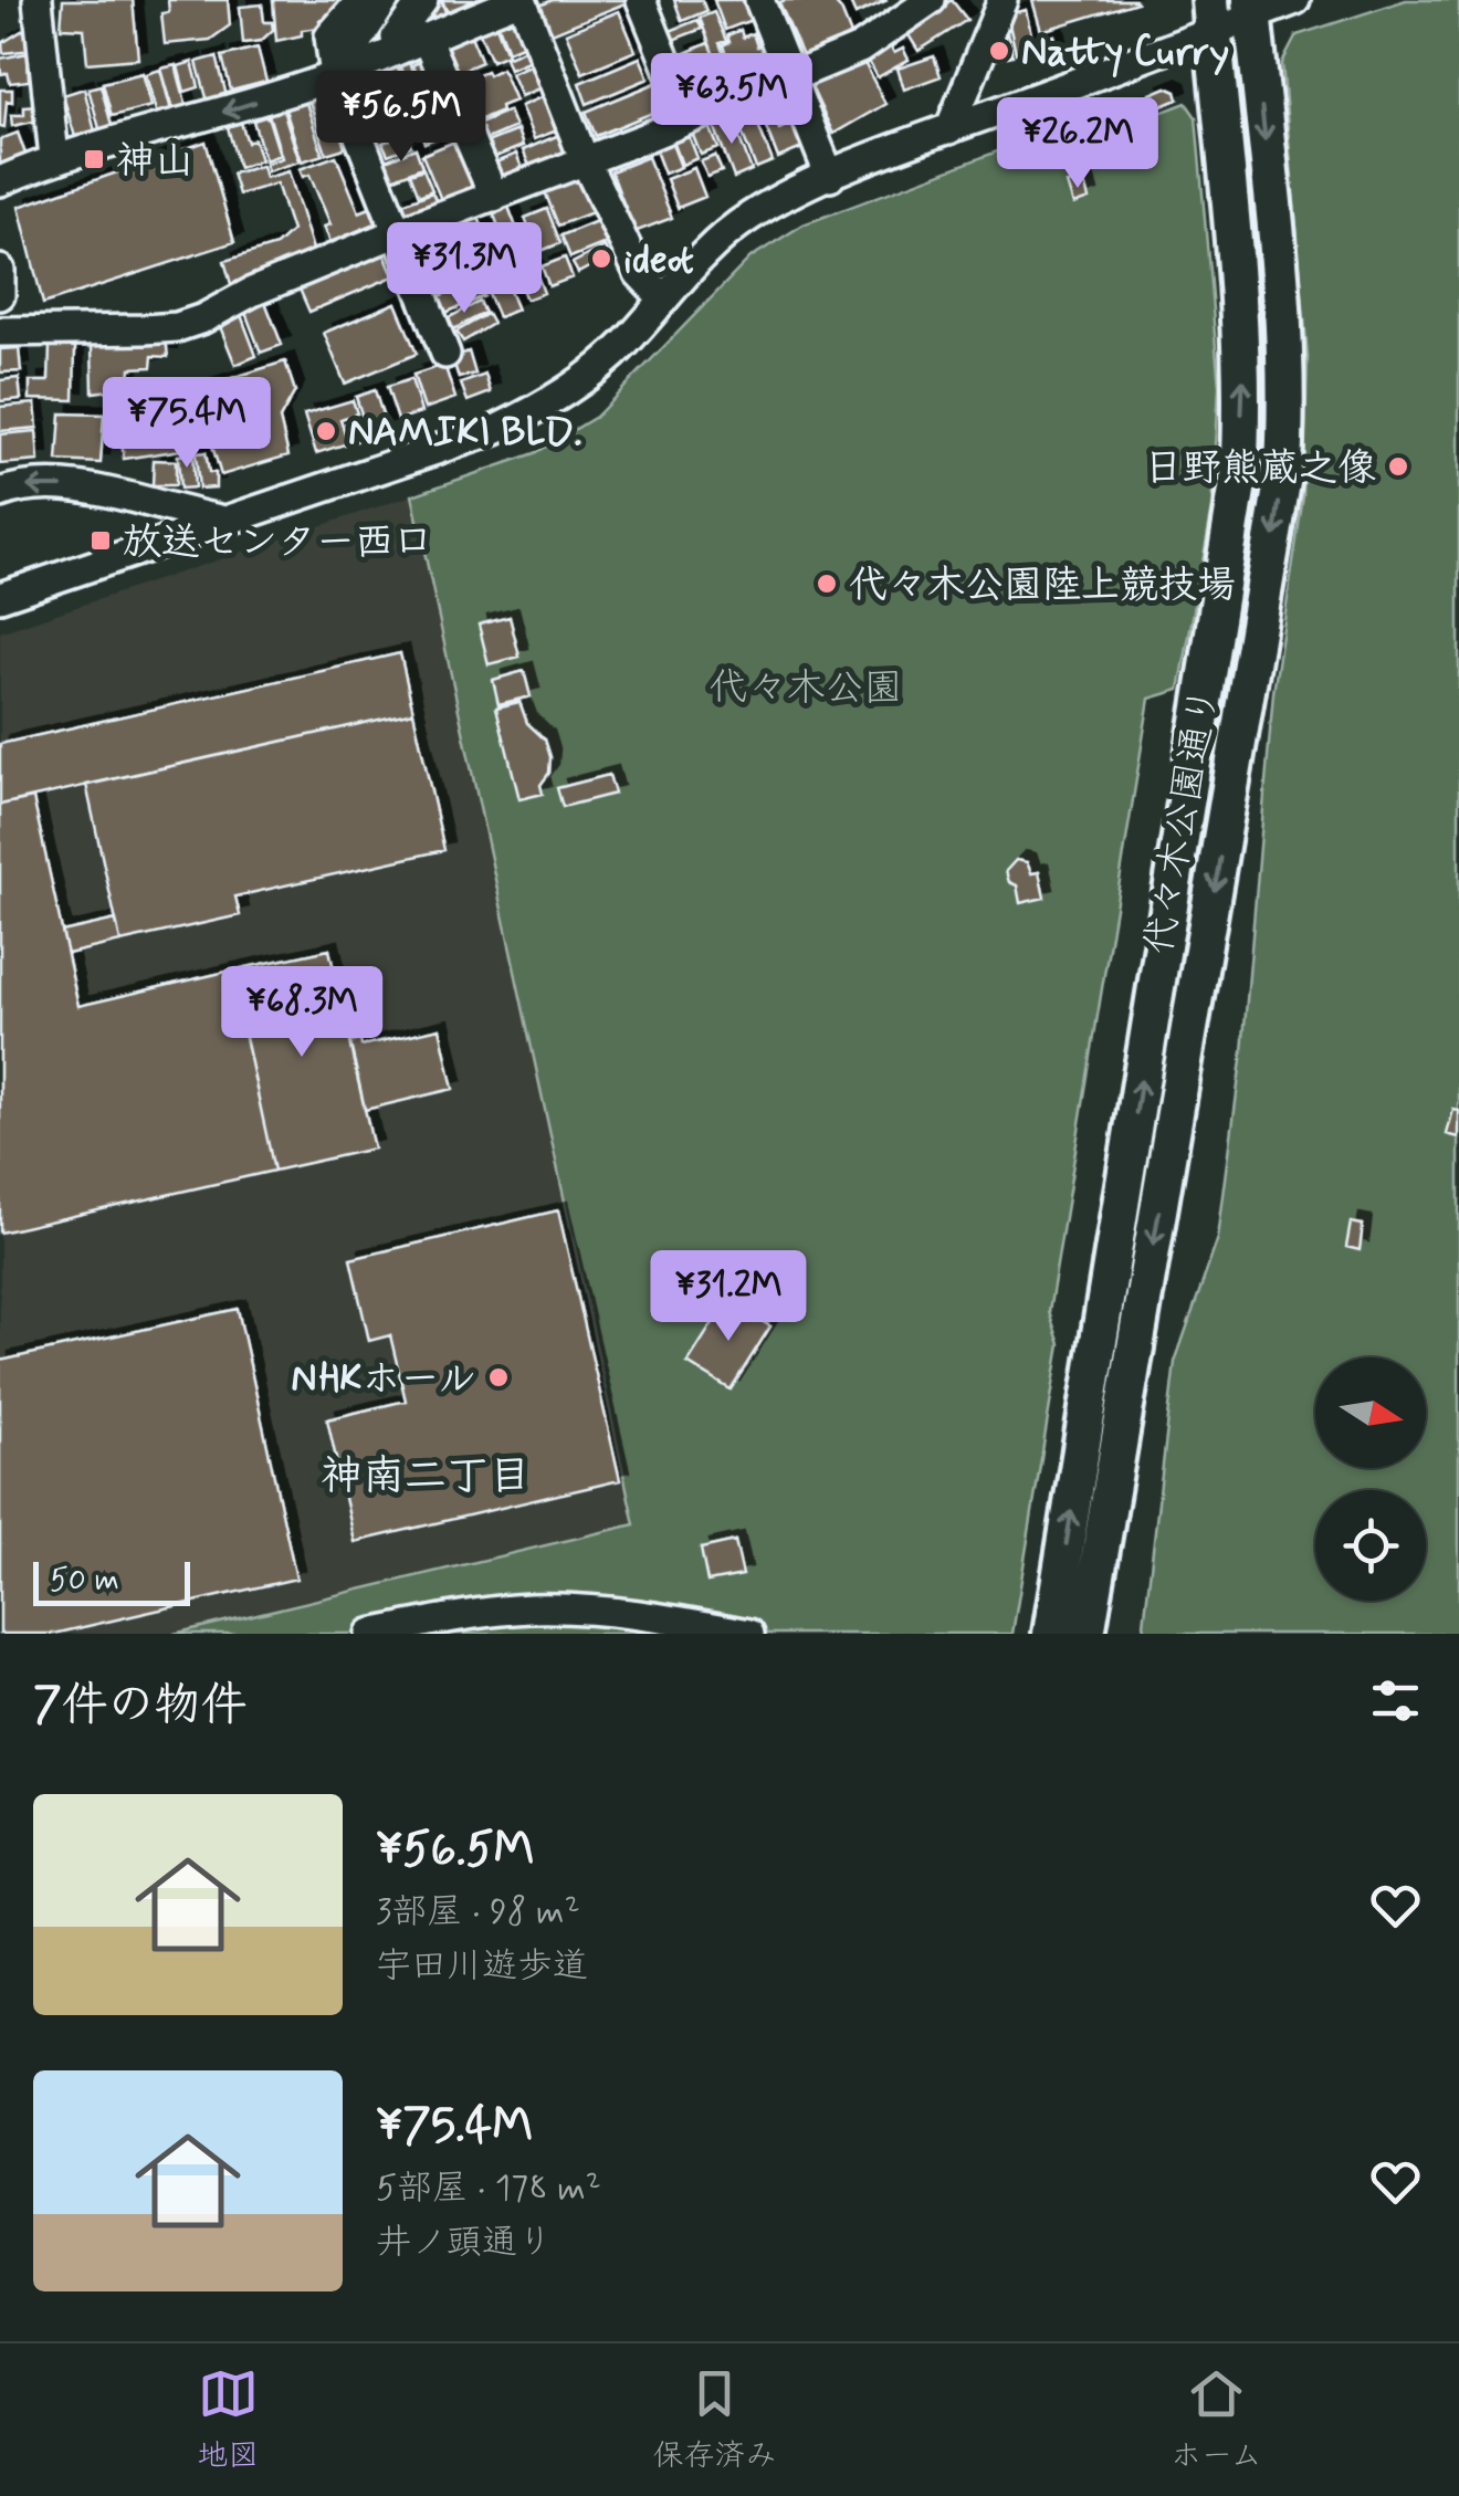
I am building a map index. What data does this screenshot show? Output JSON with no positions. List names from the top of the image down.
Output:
{
  "streets": {
    "main road": ["代々木公園通り"]
  },
  "districts": ["神南二丁目"],
  "parks": ["代々木公園"],
  "places": {
    "other": [
      "Natty Curry",
      "ideot",
      "NAMIKI BLD.",
      "日野熊蔵之像",
      "代々木公園陸上競技場",
      "NHKホール"
    ],
    "transit": ["神山", "放送センター西口"]
  },
  "scale_bar": "50 m",
  "north": "right",
  "page": {
    "price": [
      "¥63.5M",
      "¥56.5M",
      "¥26.2M",
      "¥31.3M",
      "¥75.4M",
      "¥68.3M",
      "¥31.2M"
    ],
    "scale": "50 m",
    "heading": "7件の物件",
    "list": [
      {
        "name": "¥56.5M",
        "note": "3部屋 · 98 m² · 宇田川遊歩道"
      },
      {
        "name": "¥75.4M",
        "note": "5部屋 · 178 m² · 井ノ頭通り"
      }
    ],
    "tabs": ["地図", "保存済み", "ホーム"]
  }
}
